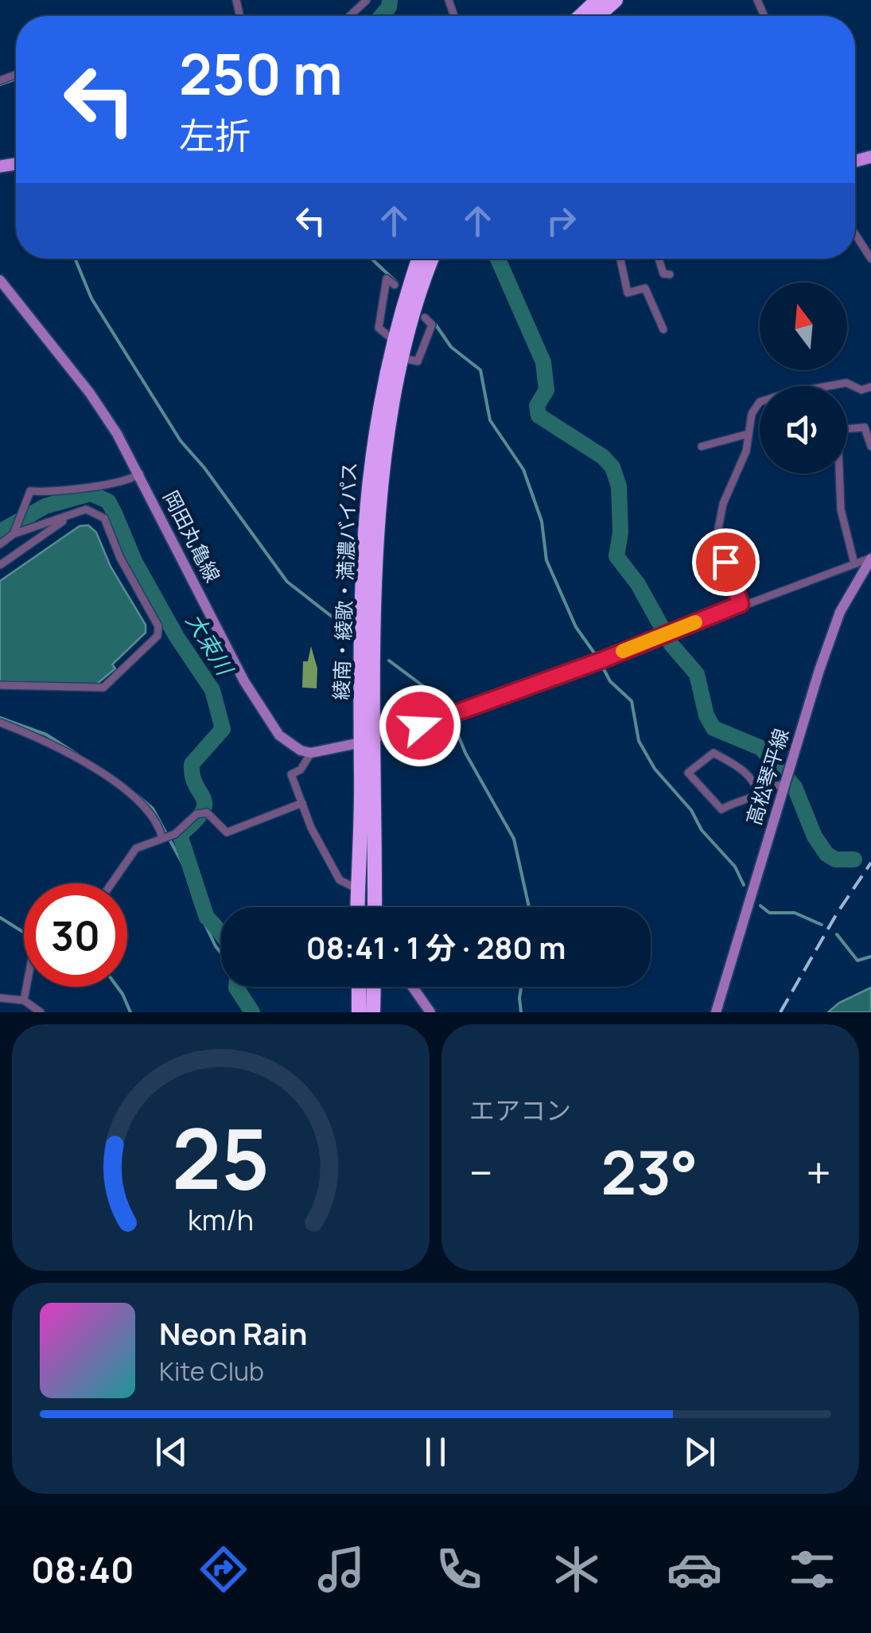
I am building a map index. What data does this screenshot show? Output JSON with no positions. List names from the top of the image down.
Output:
{
  "streets": {
    "highway": ["綾南・綾歌・満濃バイパス"],
    "main road": ["岡田丸亀線", "高松琴平線"]
  },
  "water": ["大束川"],
  "north": "top",
  "page": {
    "turn": ["250 m", "左折"],
    "limit": "30",
    "trip": "08:41 · 1 分 · 280 m",
    "tile": "エアコン",
    "heat": ["−", "23°", "+"],
    "song": ["Neon Rain", "Kite Club"],
    "tabs": "08:40",
    "gauge": ["25", "km/h"]
  }
}
